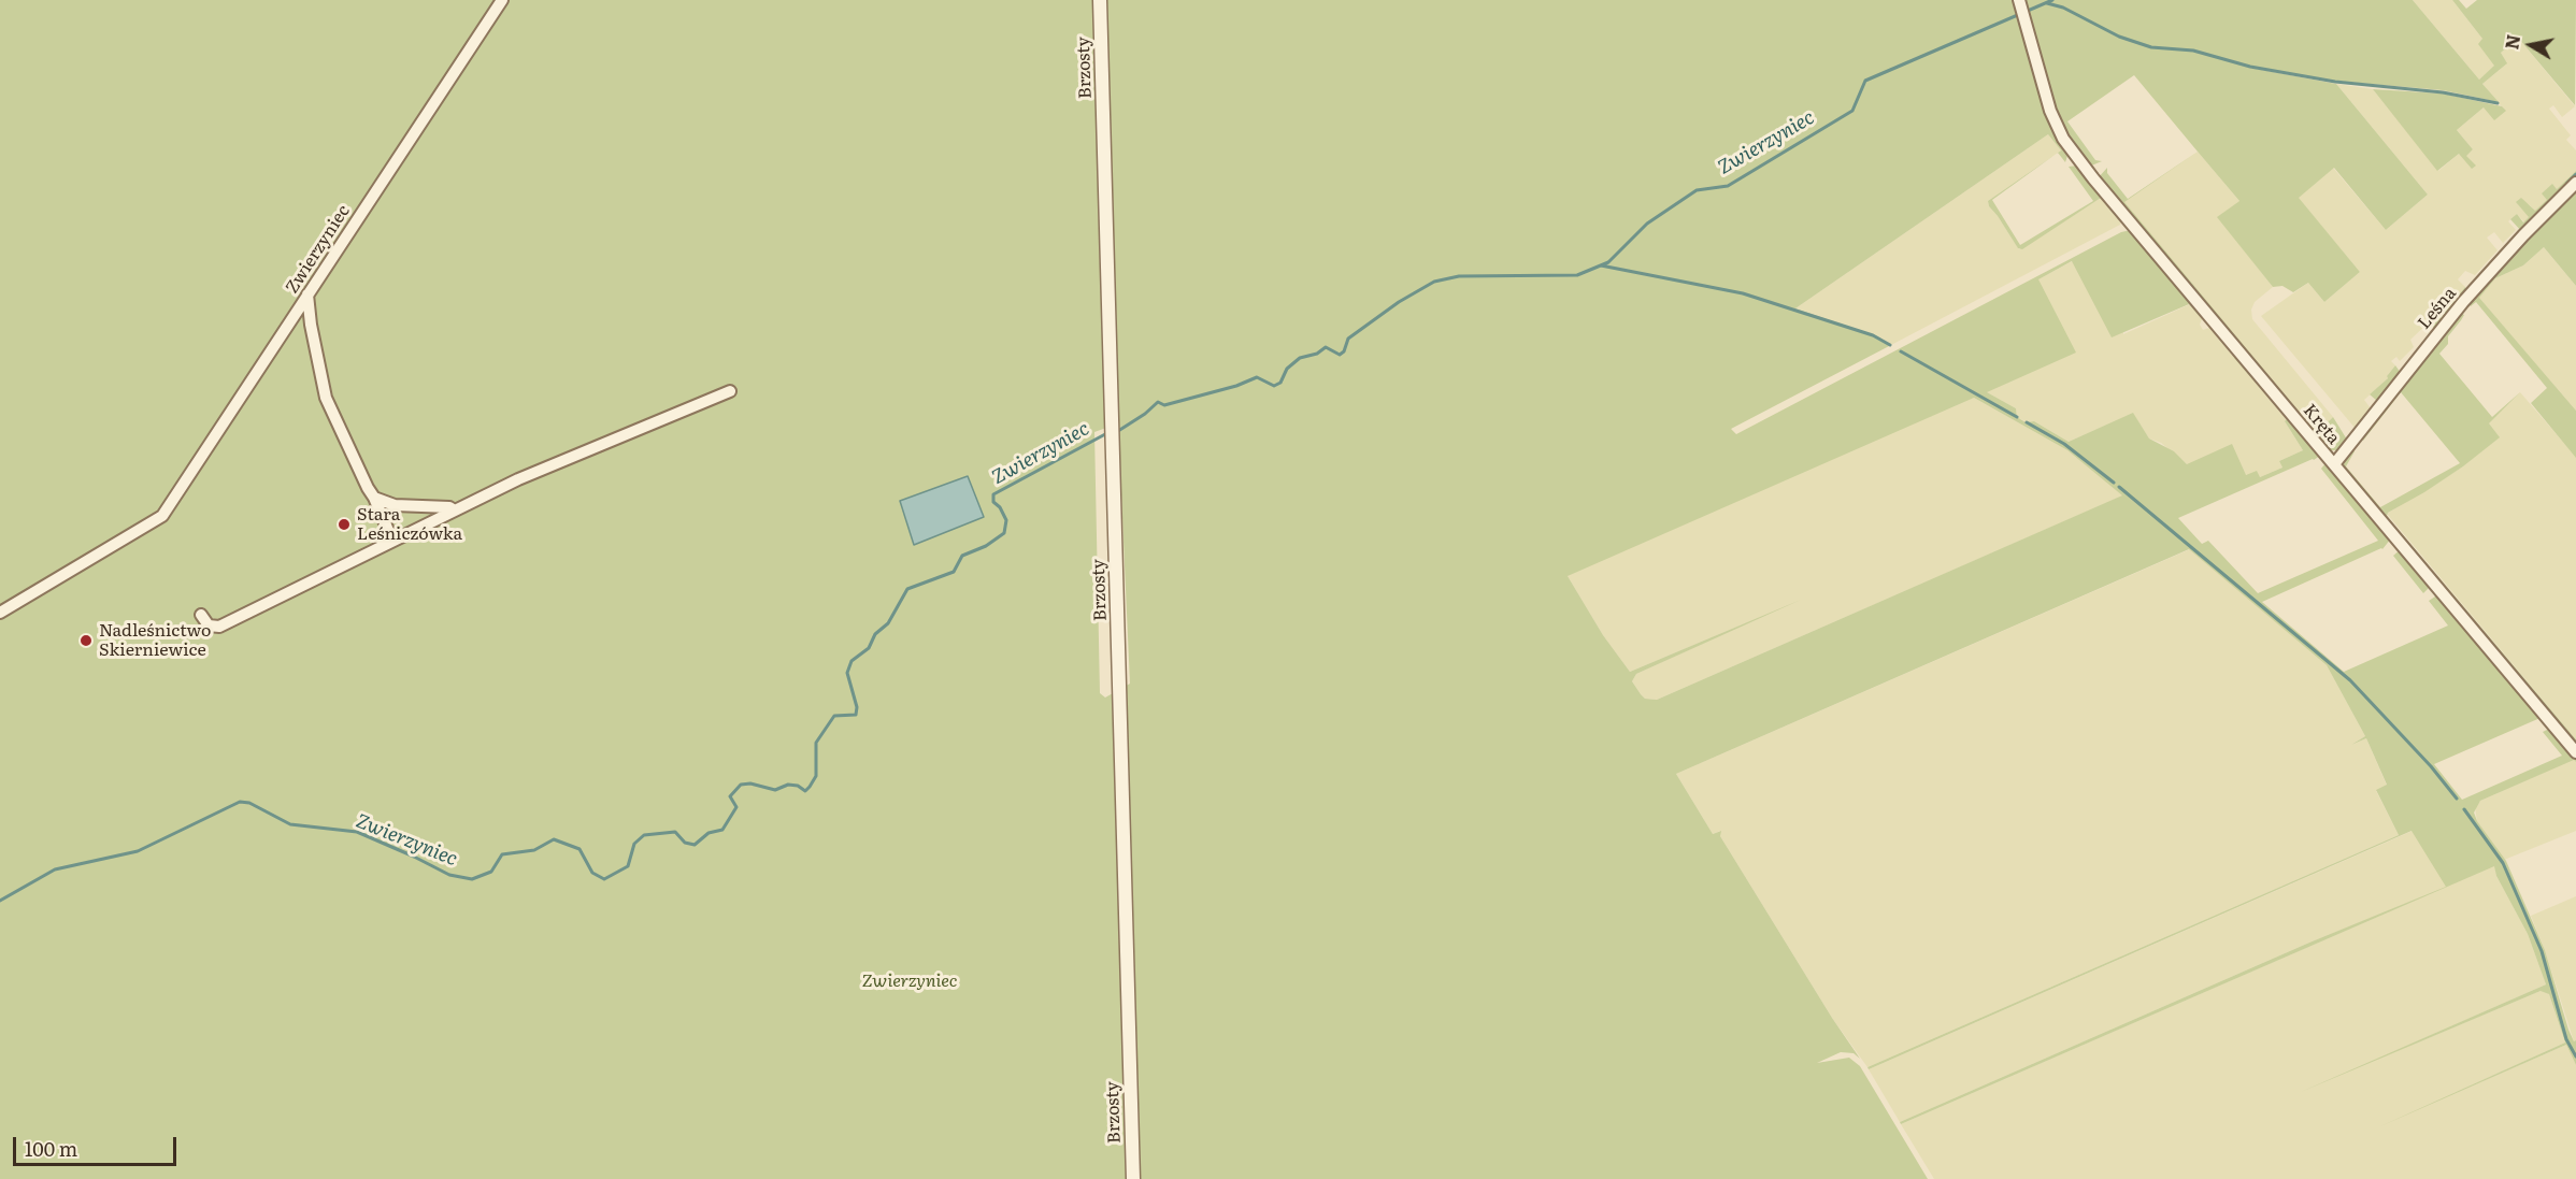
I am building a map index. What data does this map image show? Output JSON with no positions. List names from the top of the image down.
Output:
{
  "streets": {
    "street": [
      "Brzosty",
      "Zwierzyniec",
      "Leśna",
      "Kręta"
    ]
  },
  "crossings": [
    ["Leśna", "Kręta"]
  ],
  "water": ["Zwierzyniec"],
  "parks": ["Zwierzyniec"],
  "places": ["Stara Leśniczówka", "Nadleśnictwo Skierniewice"],
  "scale_bar": "100 m",
  "north": "left"
}
